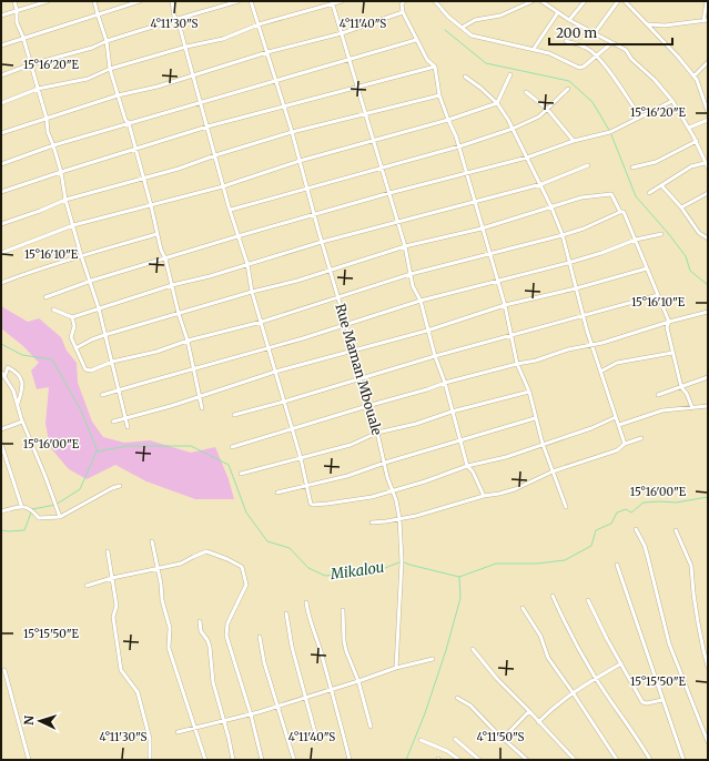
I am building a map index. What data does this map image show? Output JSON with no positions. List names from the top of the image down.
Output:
{
  "streets": {
    "street": ["Rue Maman Mbouale"]
  },
  "water": ["Mikalou"],
  "scale_bar": "200 m",
  "north": "left",
  "coordinates": [
    "4°11'30\"S",
    "4°11'40\"S",
    "15°16'20\"E",
    "15°16'10\"E",
    "15°16'00\"E",
    "15°15'50\"E",
    "4°11'50\"S"
  ]
}
